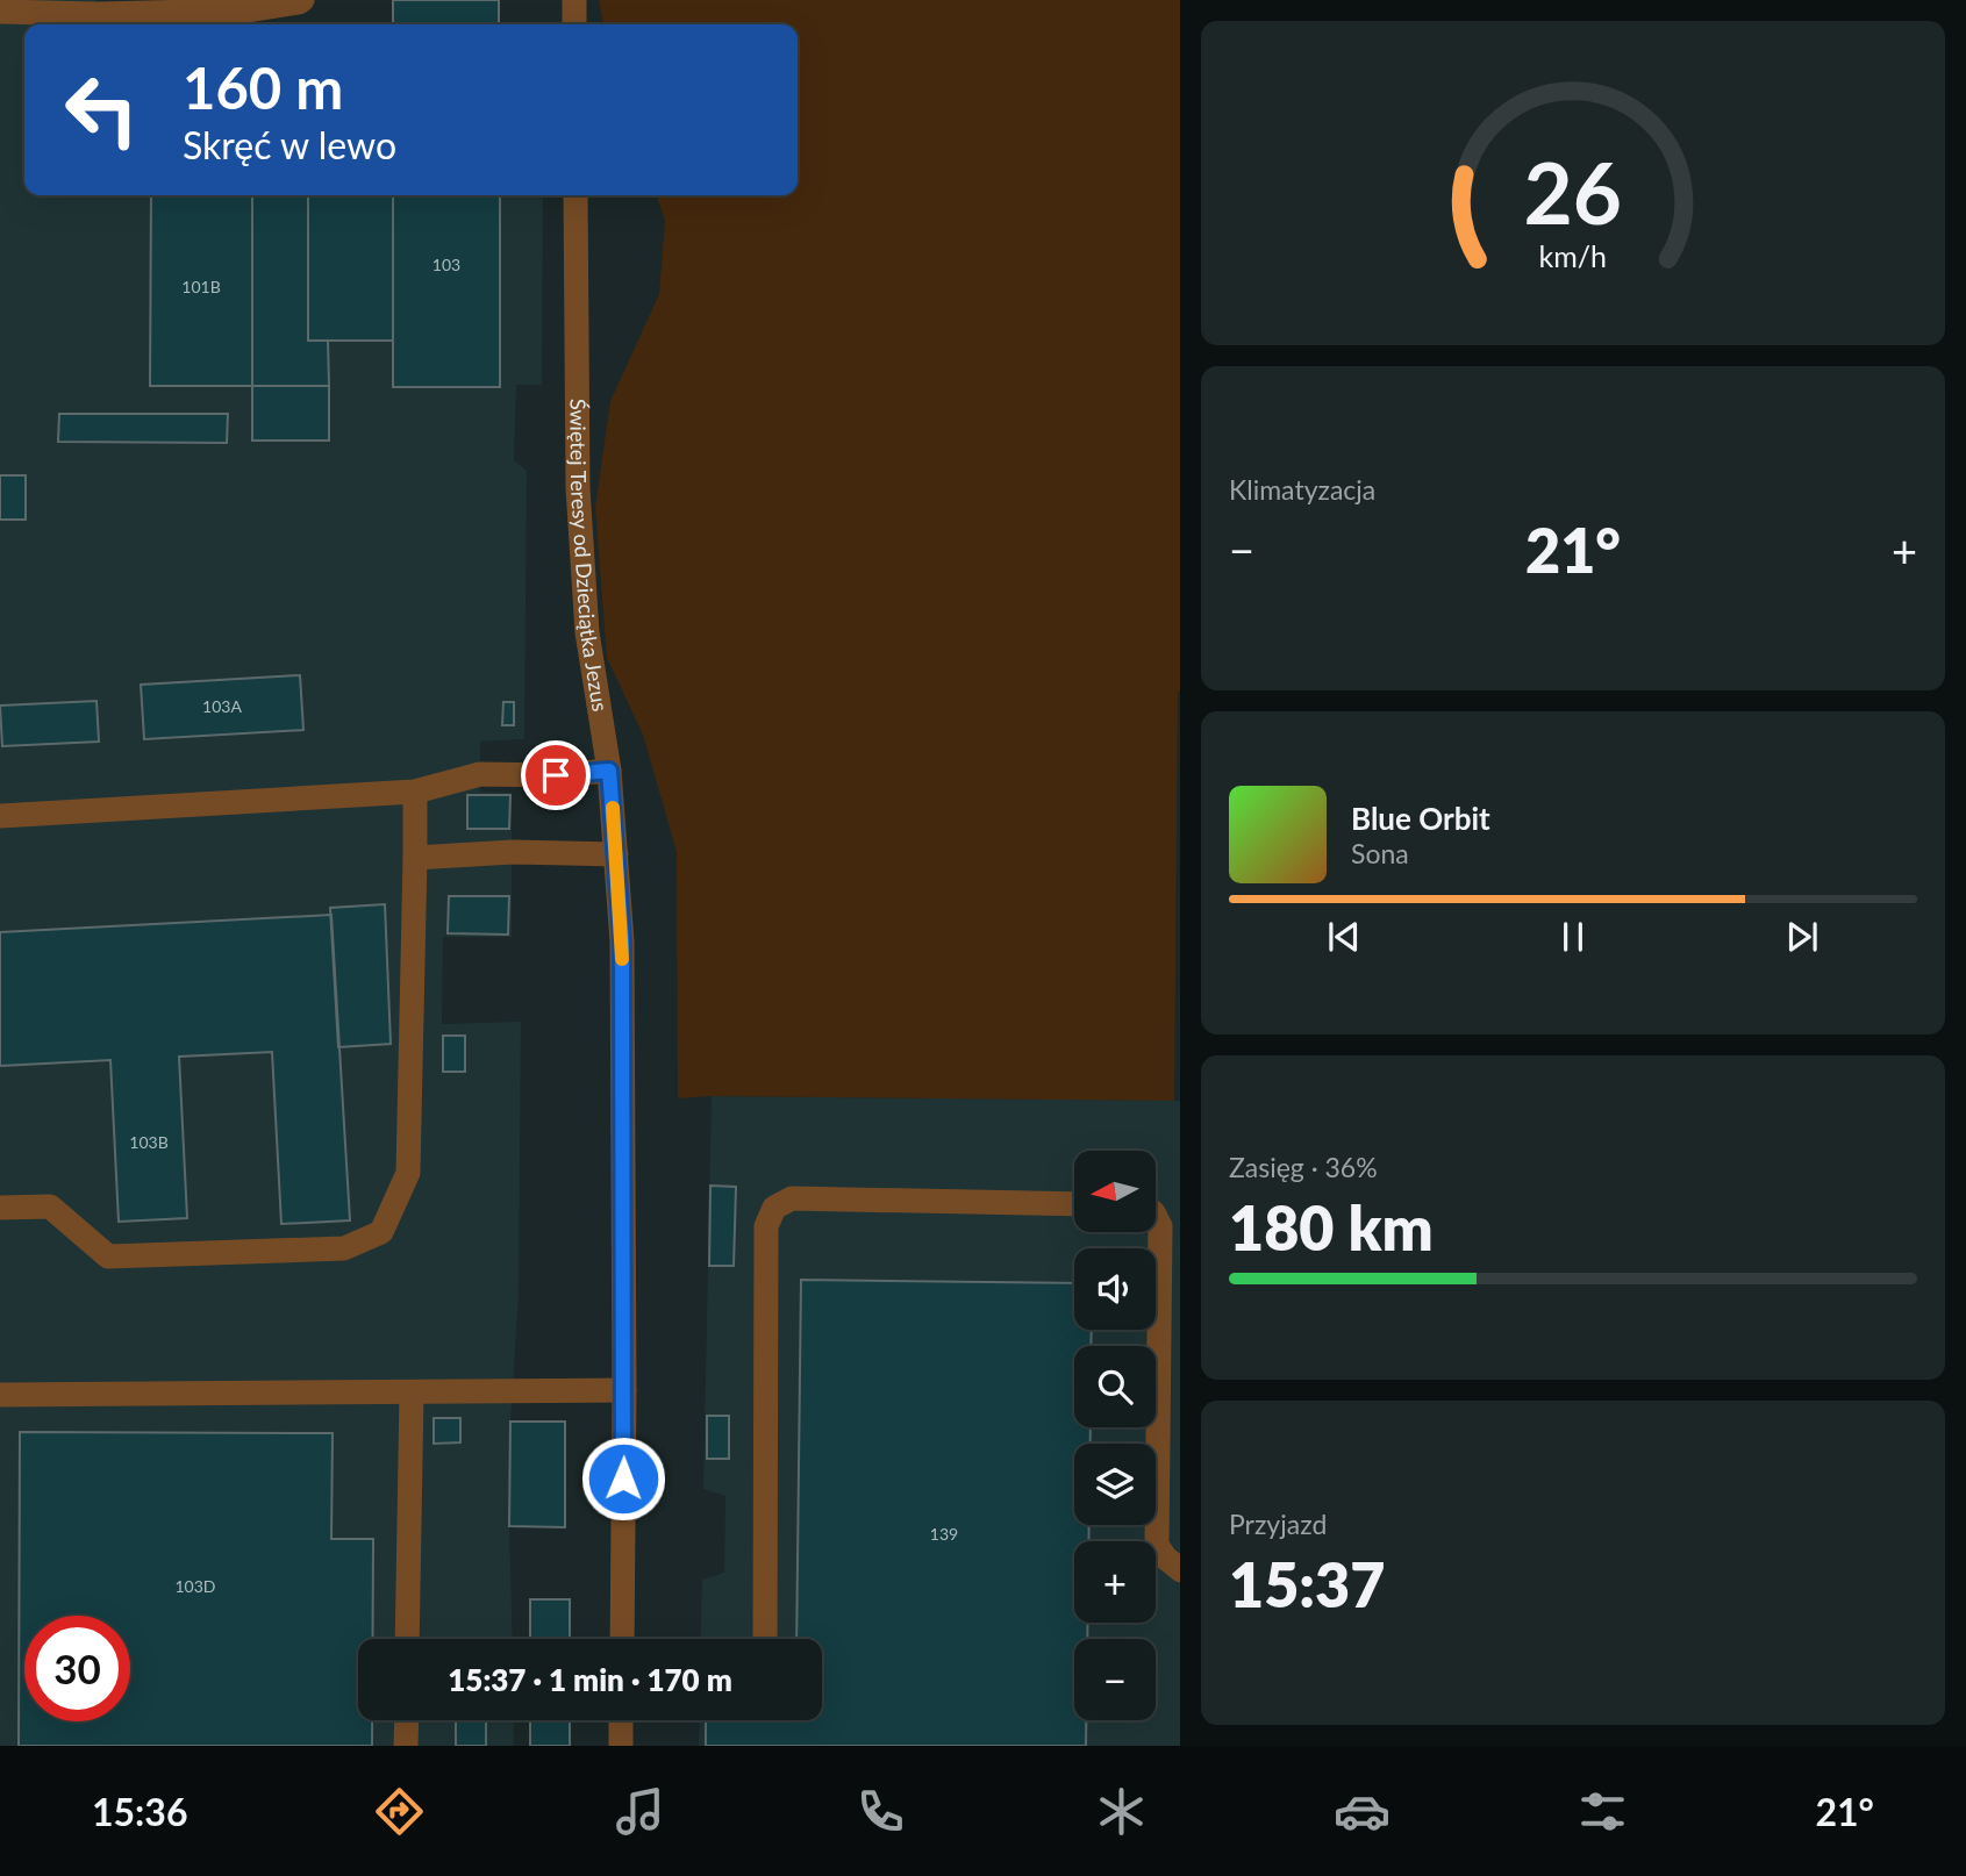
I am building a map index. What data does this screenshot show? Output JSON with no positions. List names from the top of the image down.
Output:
{
  "streets": {
    "street": ["Świętej Teresy od Dzieciątka Jezus"]
  },
  "house_numbers": [
    "103",
    "101B",
    "103A",
    "103B",
    "139",
    "103D"
  ],
  "north": "left",
  "page": {
    "turn": ["160 m", "Skręć w lewo"],
    "tile": [
      "Klimatyzacja",
      ["Zasięg · 36%", "180 km"],
      ["Przyjazd", "15:37"]
    ],
    "heat": ["−", "21°", "+"],
    "song": ["Blue Orbit", "Sona"],
    "map_buttons": ["+", "−"],
    "limit": "30",
    "trip": "15:37 · 1 min · 170 m",
    "tabs": ["15:36", "21°"],
    "gauge": ["26", "km/h"]
  }
}
